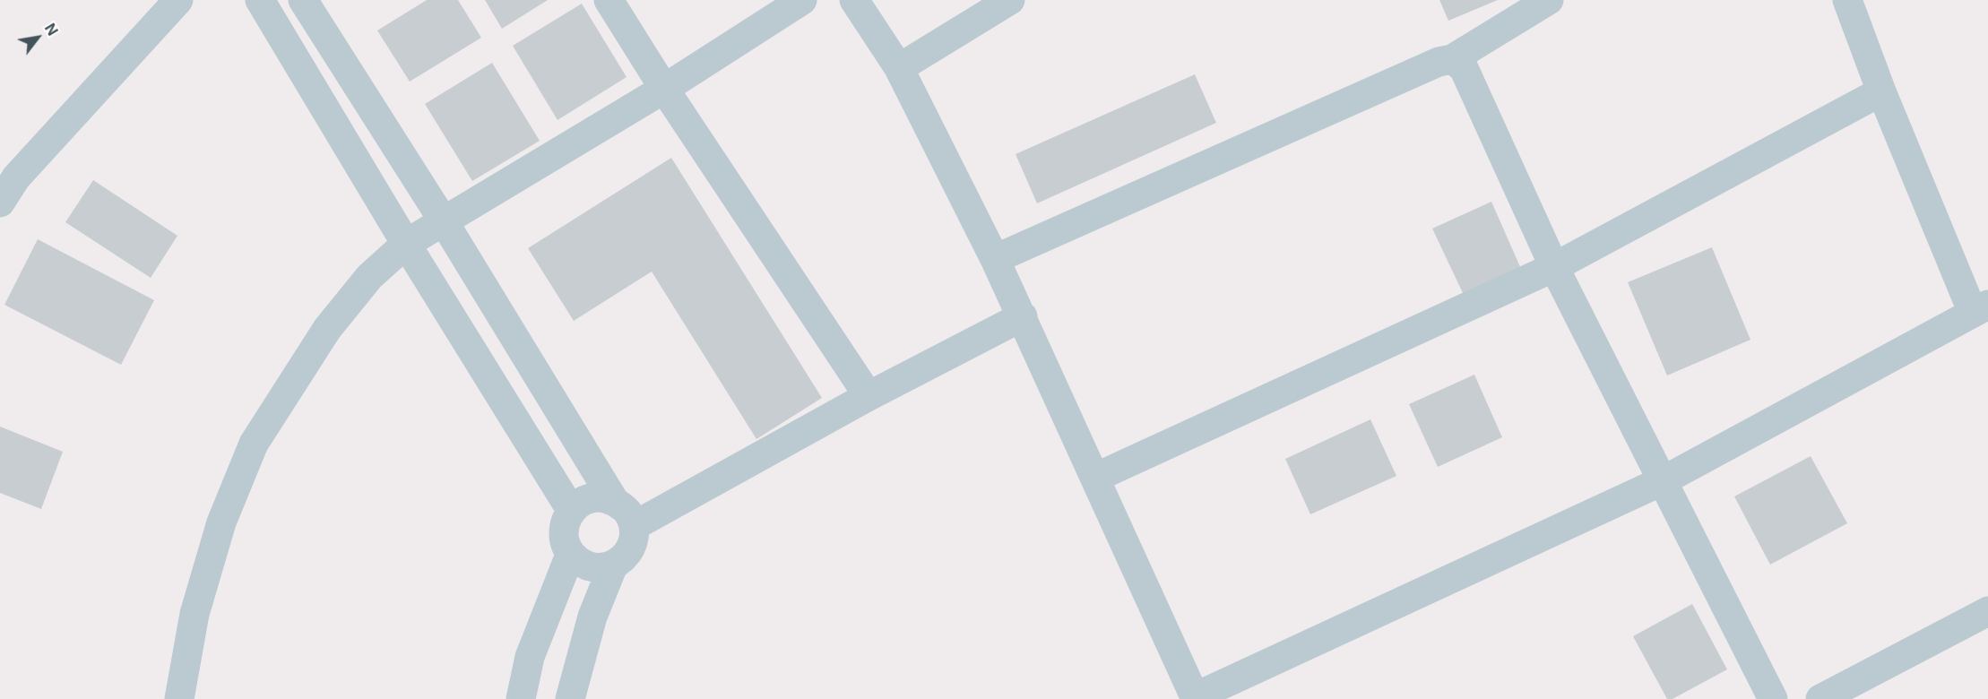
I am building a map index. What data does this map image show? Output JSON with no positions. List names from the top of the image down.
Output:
{
  "north": "top right"
}
